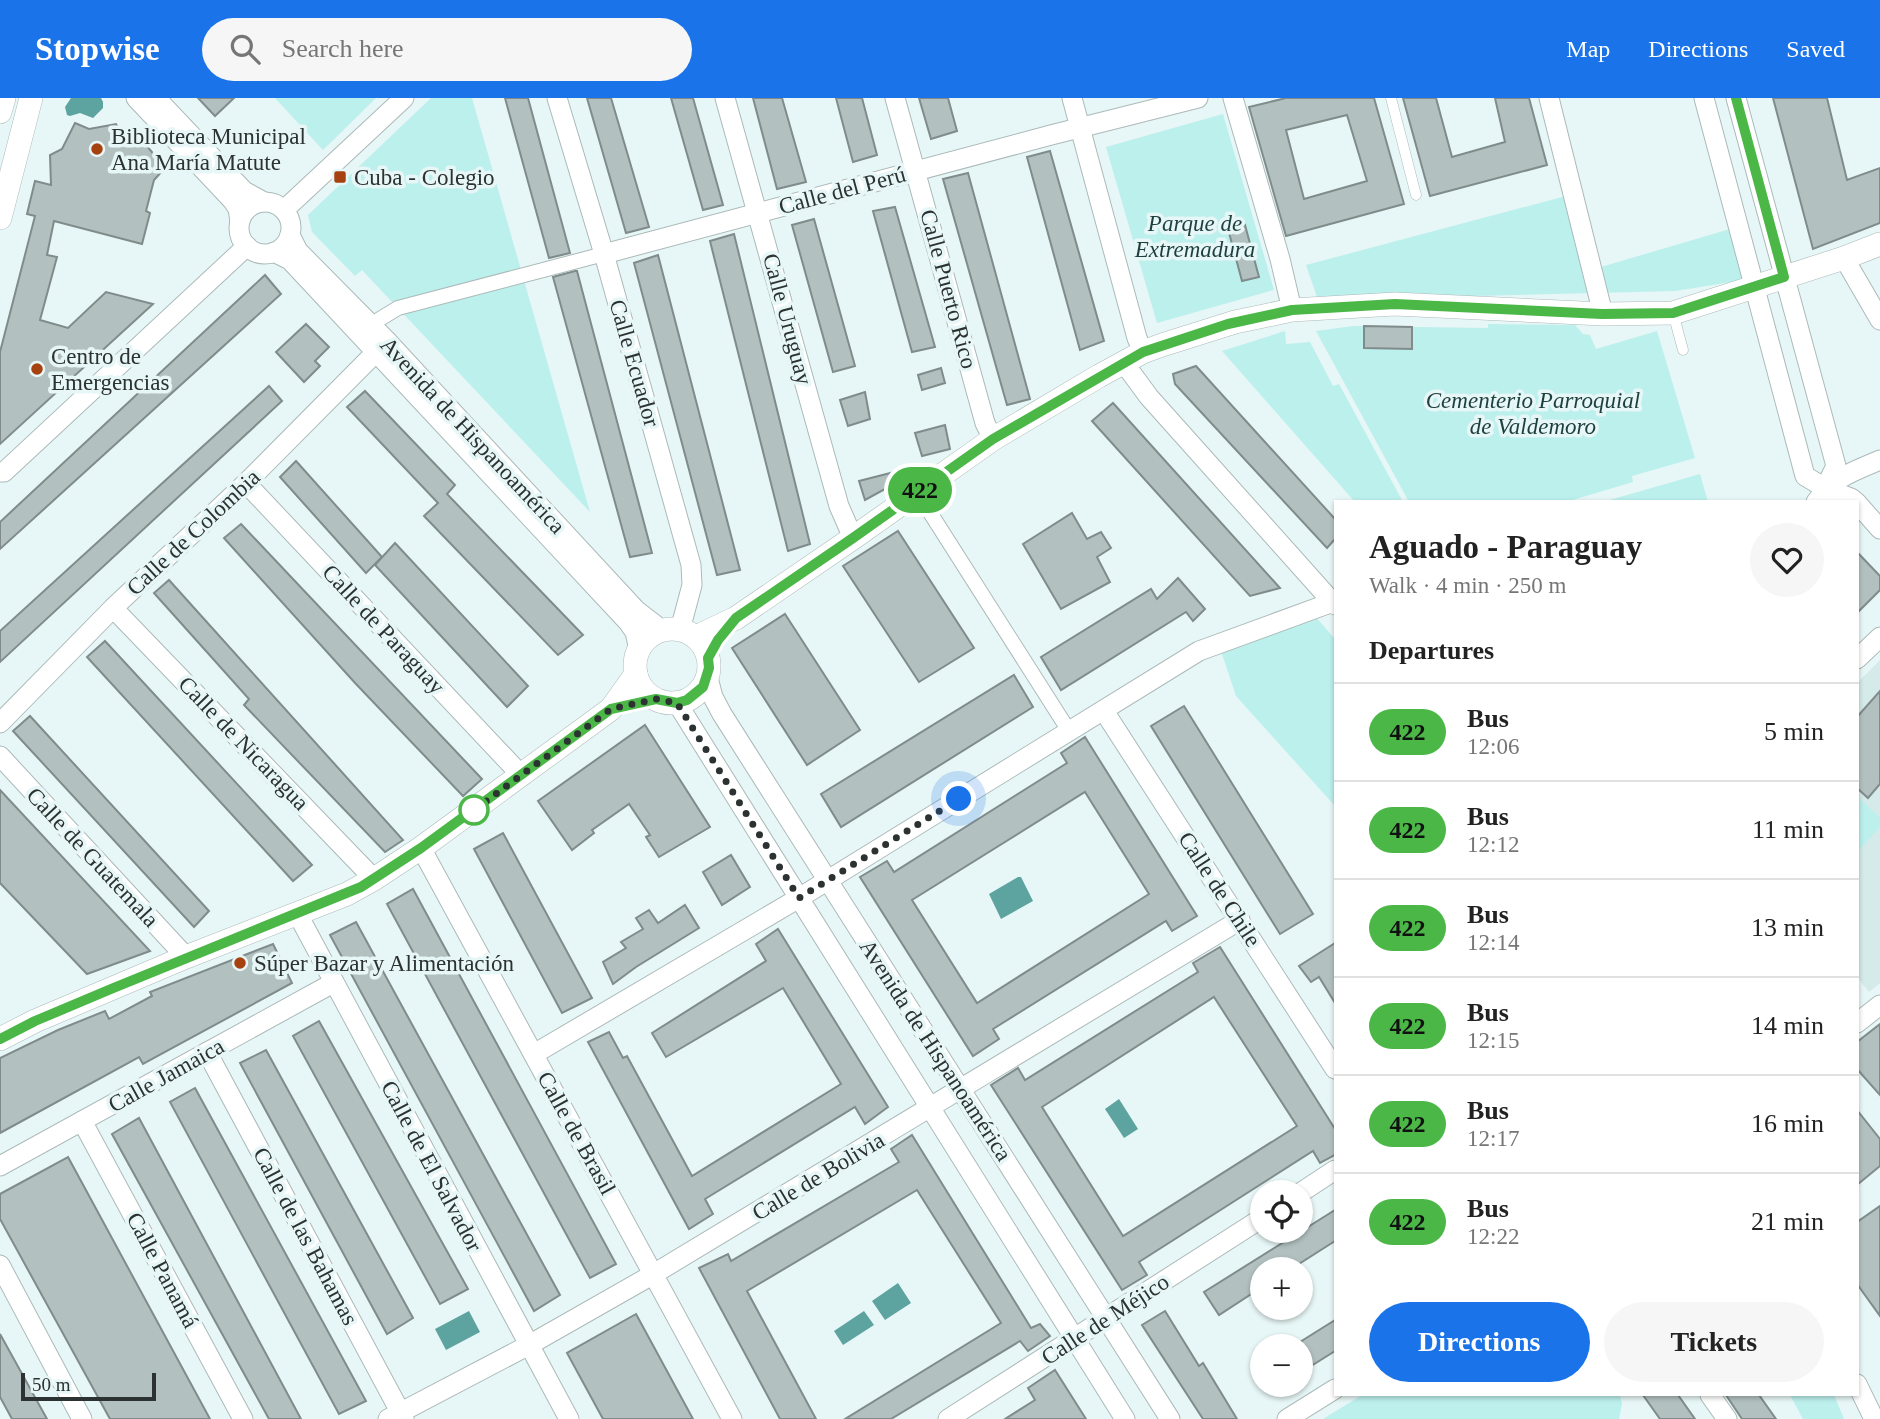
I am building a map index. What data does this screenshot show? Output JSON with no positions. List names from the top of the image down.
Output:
{
  "streets": {
    "street": [
      "Calle del Perú",
      "Calle Puerto Rico",
      "Calle Uruguay",
      "Calle Ecuador",
      "Avenida de Hispanoamérica",
      "Calle de Colombia",
      "Calle de Paraguay",
      "Calle de Nicaragua",
      "Calle de Guatemala",
      "Calle de Chile",
      "Calle Jamaica",
      "Calle de Brasil",
      "Calle de El Salvador",
      "Calle de Bolivia",
      "Calle de las Bahamas",
      "Calle Panamá",
      "Calle de Méjico"
    ]
  },
  "crossings": [
    ["Calle del Perú", "Calle Puerto Rico"],
    ["Calle del Perú", "Calle Uruguay"],
    ["Calle del Perú", "Calle Ecuador"],
    ["Calle Ecuador", "Avenida de Hispanoamérica"],
    ["Avenida de Hispanoamérica", "Calle de Colombia"],
    ["Avenida de Hispanoamérica", "Calle de Bolivia"],
    ["Avenida de Hispanoamérica", "Calle de Méjico"],
    ["Calle de Colombia", "Calle de Paraguay"],
    ["Calle de Colombia", "Calle de Nicaragua"],
    ["Calle de Chile", "Calle de Bolivia"],
    ["Calle Jamaica", "Calle de El Salvador"],
    ["Calle Jamaica", "Calle de las Bahamas"],
    ["Calle Jamaica", "Calle Panamá"],
    ["Calle de Brasil", "Calle de Bolivia"],
    ["Calle de El Salvador", "Calle de Bolivia"],
    ["Calle de Bolivia", "Calle de las Bahamas"]
  ],
  "parks": ["Parque de Extremadura", "Cementerio Parroquial de Valdemoro"],
  "places": {
    "other": ["Biblioteca Municipal Ana María Matute", "Centro de Emergencias", "Súper Bazar y Alimentación"],
    "transit": ["Cuba - Colegio"]
  },
  "lines": ["bus line 422"],
  "scale_bar": "50 m",
  "page": {
    "header": "Stopwise",
    "search": "Search here",
    "nav": ["Map", "Directions", "Saved"],
    "on_map": "422",
    "heading": [
      ["Aguado - Paraguay", "Walk · 4 min · 250 m"],
      "Departures"
    ],
    "list": [
      {
        "mark": "422",
        "name": "Bus",
        "note": "12:06",
        "value": "5 min"
      },
      {
        "mark": "422",
        "name": "Bus",
        "note": "12:12",
        "value": "11 min"
      },
      {
        "mark": "422",
        "name": "Bus",
        "note": "12:14",
        "value": "13 min"
      },
      {
        "mark": "422",
        "name": "Bus",
        "note": "12:15",
        "value": "14 min"
      },
      {
        "mark": "422",
        "name": "Bus",
        "note": "12:17",
        "value": "16 min"
      },
      {
        "mark": "422",
        "name": "Bus",
        "note": "12:22",
        "value": "21 min"
      }
    ],
    "map_buttons": ["+", "−"],
    "buttons": ["Directions", "Tickets"],
    "scale": "50 m"
  }
}
